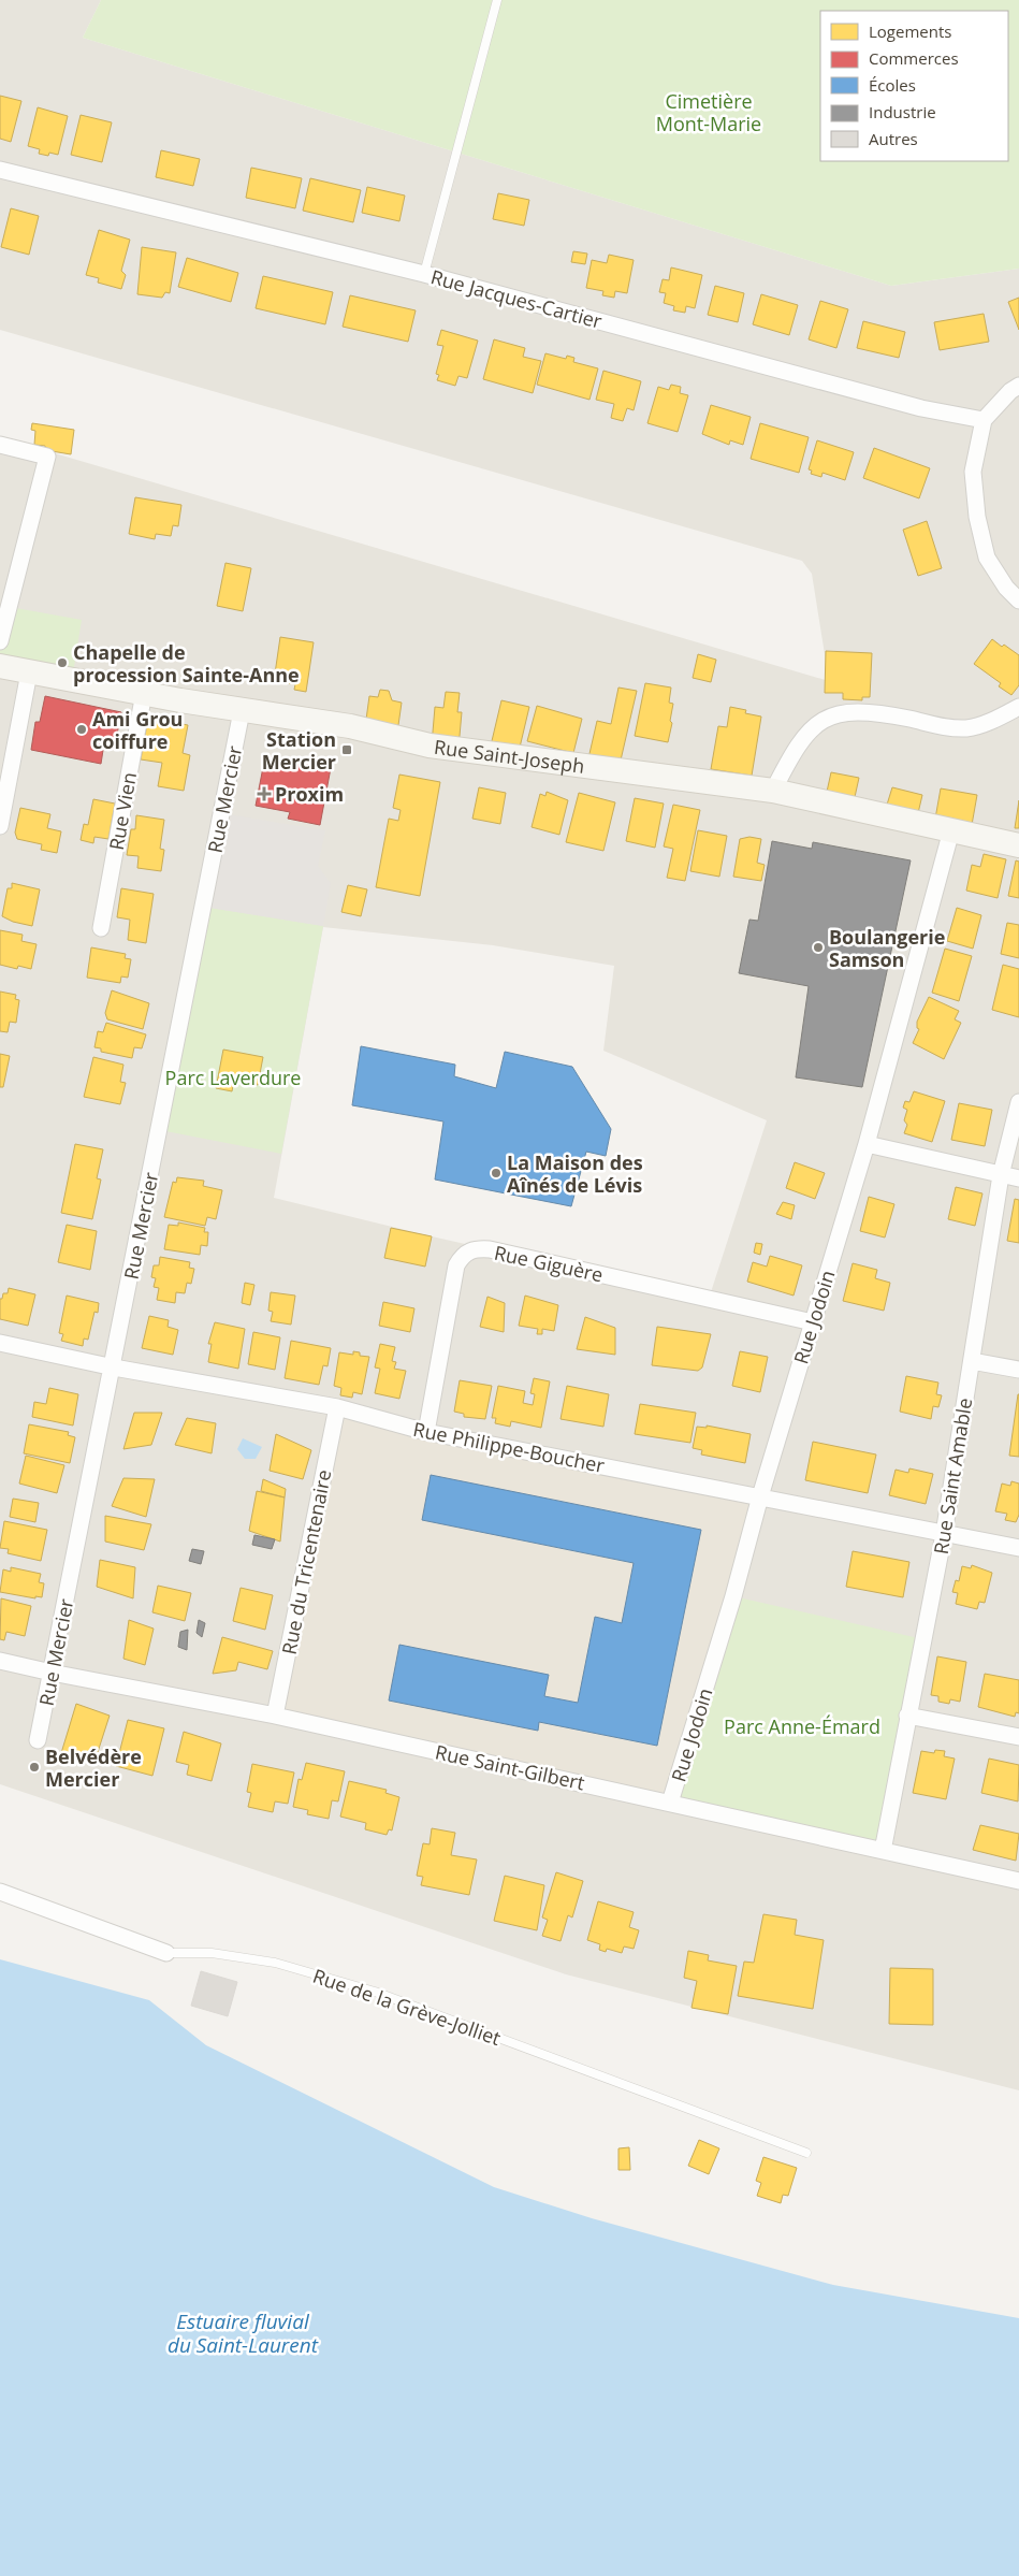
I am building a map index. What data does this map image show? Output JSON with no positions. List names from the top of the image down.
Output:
{
  "streets": {
    "street": [
      "Rue Jacques-Cartier",
      "Rue Saint-Joseph",
      "Rue Mercier",
      "Rue Vien",
      "Rue Giguère",
      "Rue Jodoin",
      "Rue Philippe-Boucher",
      "Rue Saint Amable",
      "Rue du Tricentenaire",
      "Rue Saint-Gilbert",
      "Rue de la Grève-Jolliet"
    ]
  },
  "crossings": [
    ["Rue Saint-Joseph", "Rue Mercier"],
    ["Rue Saint-Joseph", "Rue Vien"],
    ["Rue Saint-Joseph", "Rue Jodoin"],
    ["Rue Mercier", "Rue Philippe-Boucher"],
    ["Rue Mercier", "Rue Saint-Gilbert"],
    ["Rue Giguère", "Rue Jodoin"],
    ["Rue Giguère", "Rue Philippe-Boucher"],
    ["Rue Jodoin", "Rue Philippe-Boucher"],
    ["Rue Jodoin", "Rue Saint-Gilbert"],
    ["Rue Philippe-Boucher", "Rue Saint Amable"],
    ["Rue Philippe-Boucher", "Rue du Tricentenaire"],
    ["Rue Saint Amable", "Rue Saint-Gilbert"],
    ["Rue du Tricentenaire", "Rue Saint-Gilbert"]
  ],
  "water": ["Estuaire fluvial du Saint-Laurent"],
  "parks": ["Cimetière Mont-Marie", "Parc Laverdure", "Parc Anne-Émard"],
  "places": {
    "other": [
      "Chapelle de procession Sainte-Anne",
      "Ami Grou coiffure",
      "Boulangerie Samson",
      "La Maison des Aînés de Lévis",
      "Belvédère Mercier"
    ],
    "transit": ["Station Mercier"],
    "health": ["Proxim"]
  },
  "legend": [
    "Logements",
    "Commerces",
    "Écoles",
    "Industrie",
    "Autres"
  ]
}
